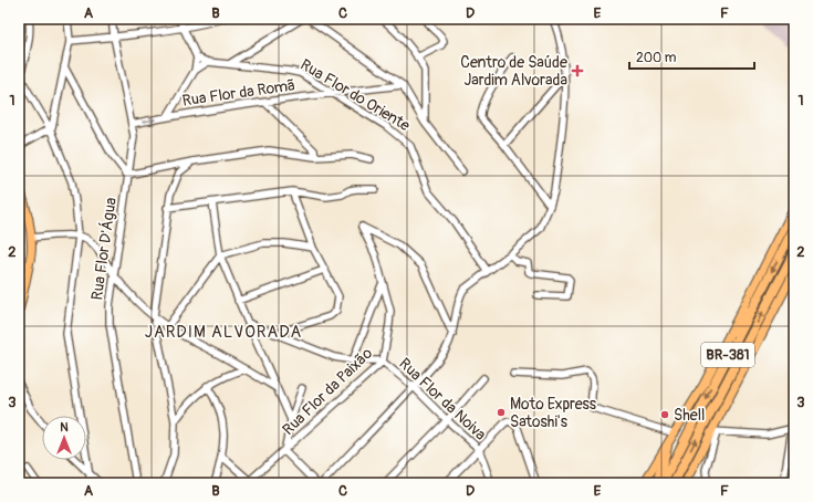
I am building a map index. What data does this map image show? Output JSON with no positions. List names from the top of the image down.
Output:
{
  "streets": {
    "highway": ["BR-381"],
    "street": [
      "Rua Flor da Romã",
      "Rua Flor do Oriente",
      "Rua Flor D'Água",
      "Rua Flor da Paixão",
      "Rua Flor da Noiva"
    ]
  },
  "crossings": [
    ["Rua Flor da Romã", "Rua Flor do Oriente"],
    ["Rua Flor da Romã", "Rua Flor D'Água"],
    ["Rua Flor da Paixão", "Rua Flor da Noiva"]
  ],
  "districts": ["JARDIM ALVORADA"],
  "places": {
    "health": ["Centro de Saúde Jardim Alvorada"],
    "other": ["Moto Express Satoshi's", "Shell"]
  },
  "scale_bar": "200 m",
  "north": "top",
  "grid": {
    "columns": [
      "A",
      "B",
      "C",
      "D",
      "E",
      "F"
    ],
    "rows": ["1", "2", "3"]
  }
}
